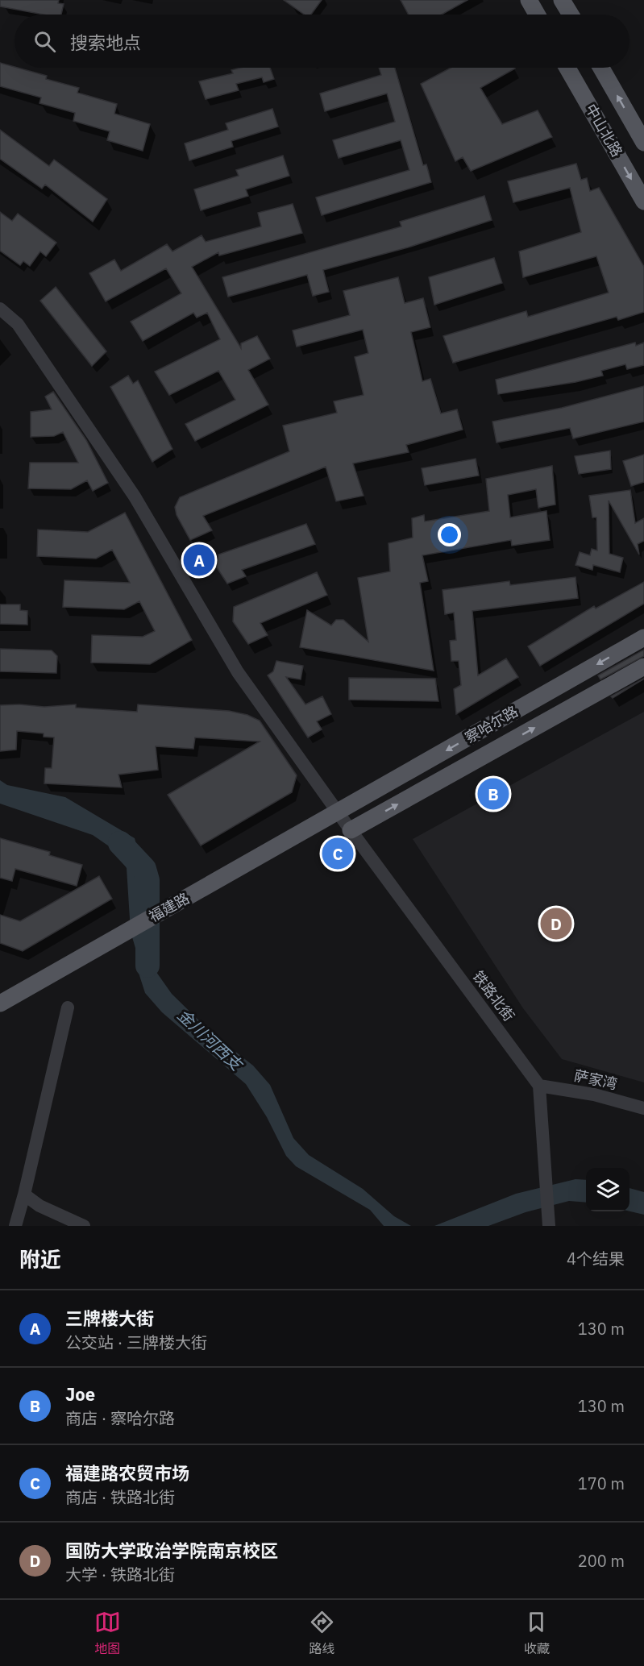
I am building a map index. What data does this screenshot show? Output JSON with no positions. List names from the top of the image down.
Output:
{
  "streets": {
    "main road": ["中山北路", "察哈尔路", "福建路"],
    "street": ["铁路北街", "萨家湾"]
  },
  "crossings": [
    ["察哈尔路", "福建路"],
    ["察哈尔路", "铁路北街"],
    ["福建路", "铁路北街"],
    ["铁路北街", "萨家湾"]
  ],
  "water": ["金川河西支"],
  "page": {
    "search": "搜索地点",
    "pins": [
      "A",
      "B",
      "C",
      "D"
    ],
    "heading": ["附近", "4个结果"],
    "list": [
      {
        "mark": "A",
        "name": "三牌楼大街",
        "note": "公交站 · 三牌楼大街",
        "value": "130 m"
      },
      {
        "mark": "B",
        "name": "Joe",
        "note": "商店 · 察哈尔路",
        "value": "130 m"
      },
      {
        "mark": "C",
        "name": "福建路农贸市场",
        "note": "商店 · 铁路北街",
        "value": "170 m"
      },
      {
        "mark": "D",
        "name": "国防大学政治学院南京校区",
        "note": "大学 · 铁路北街",
        "value": "200 m"
      }
    ],
    "nav": ["地图", "路线", "收藏"]
  }
}
